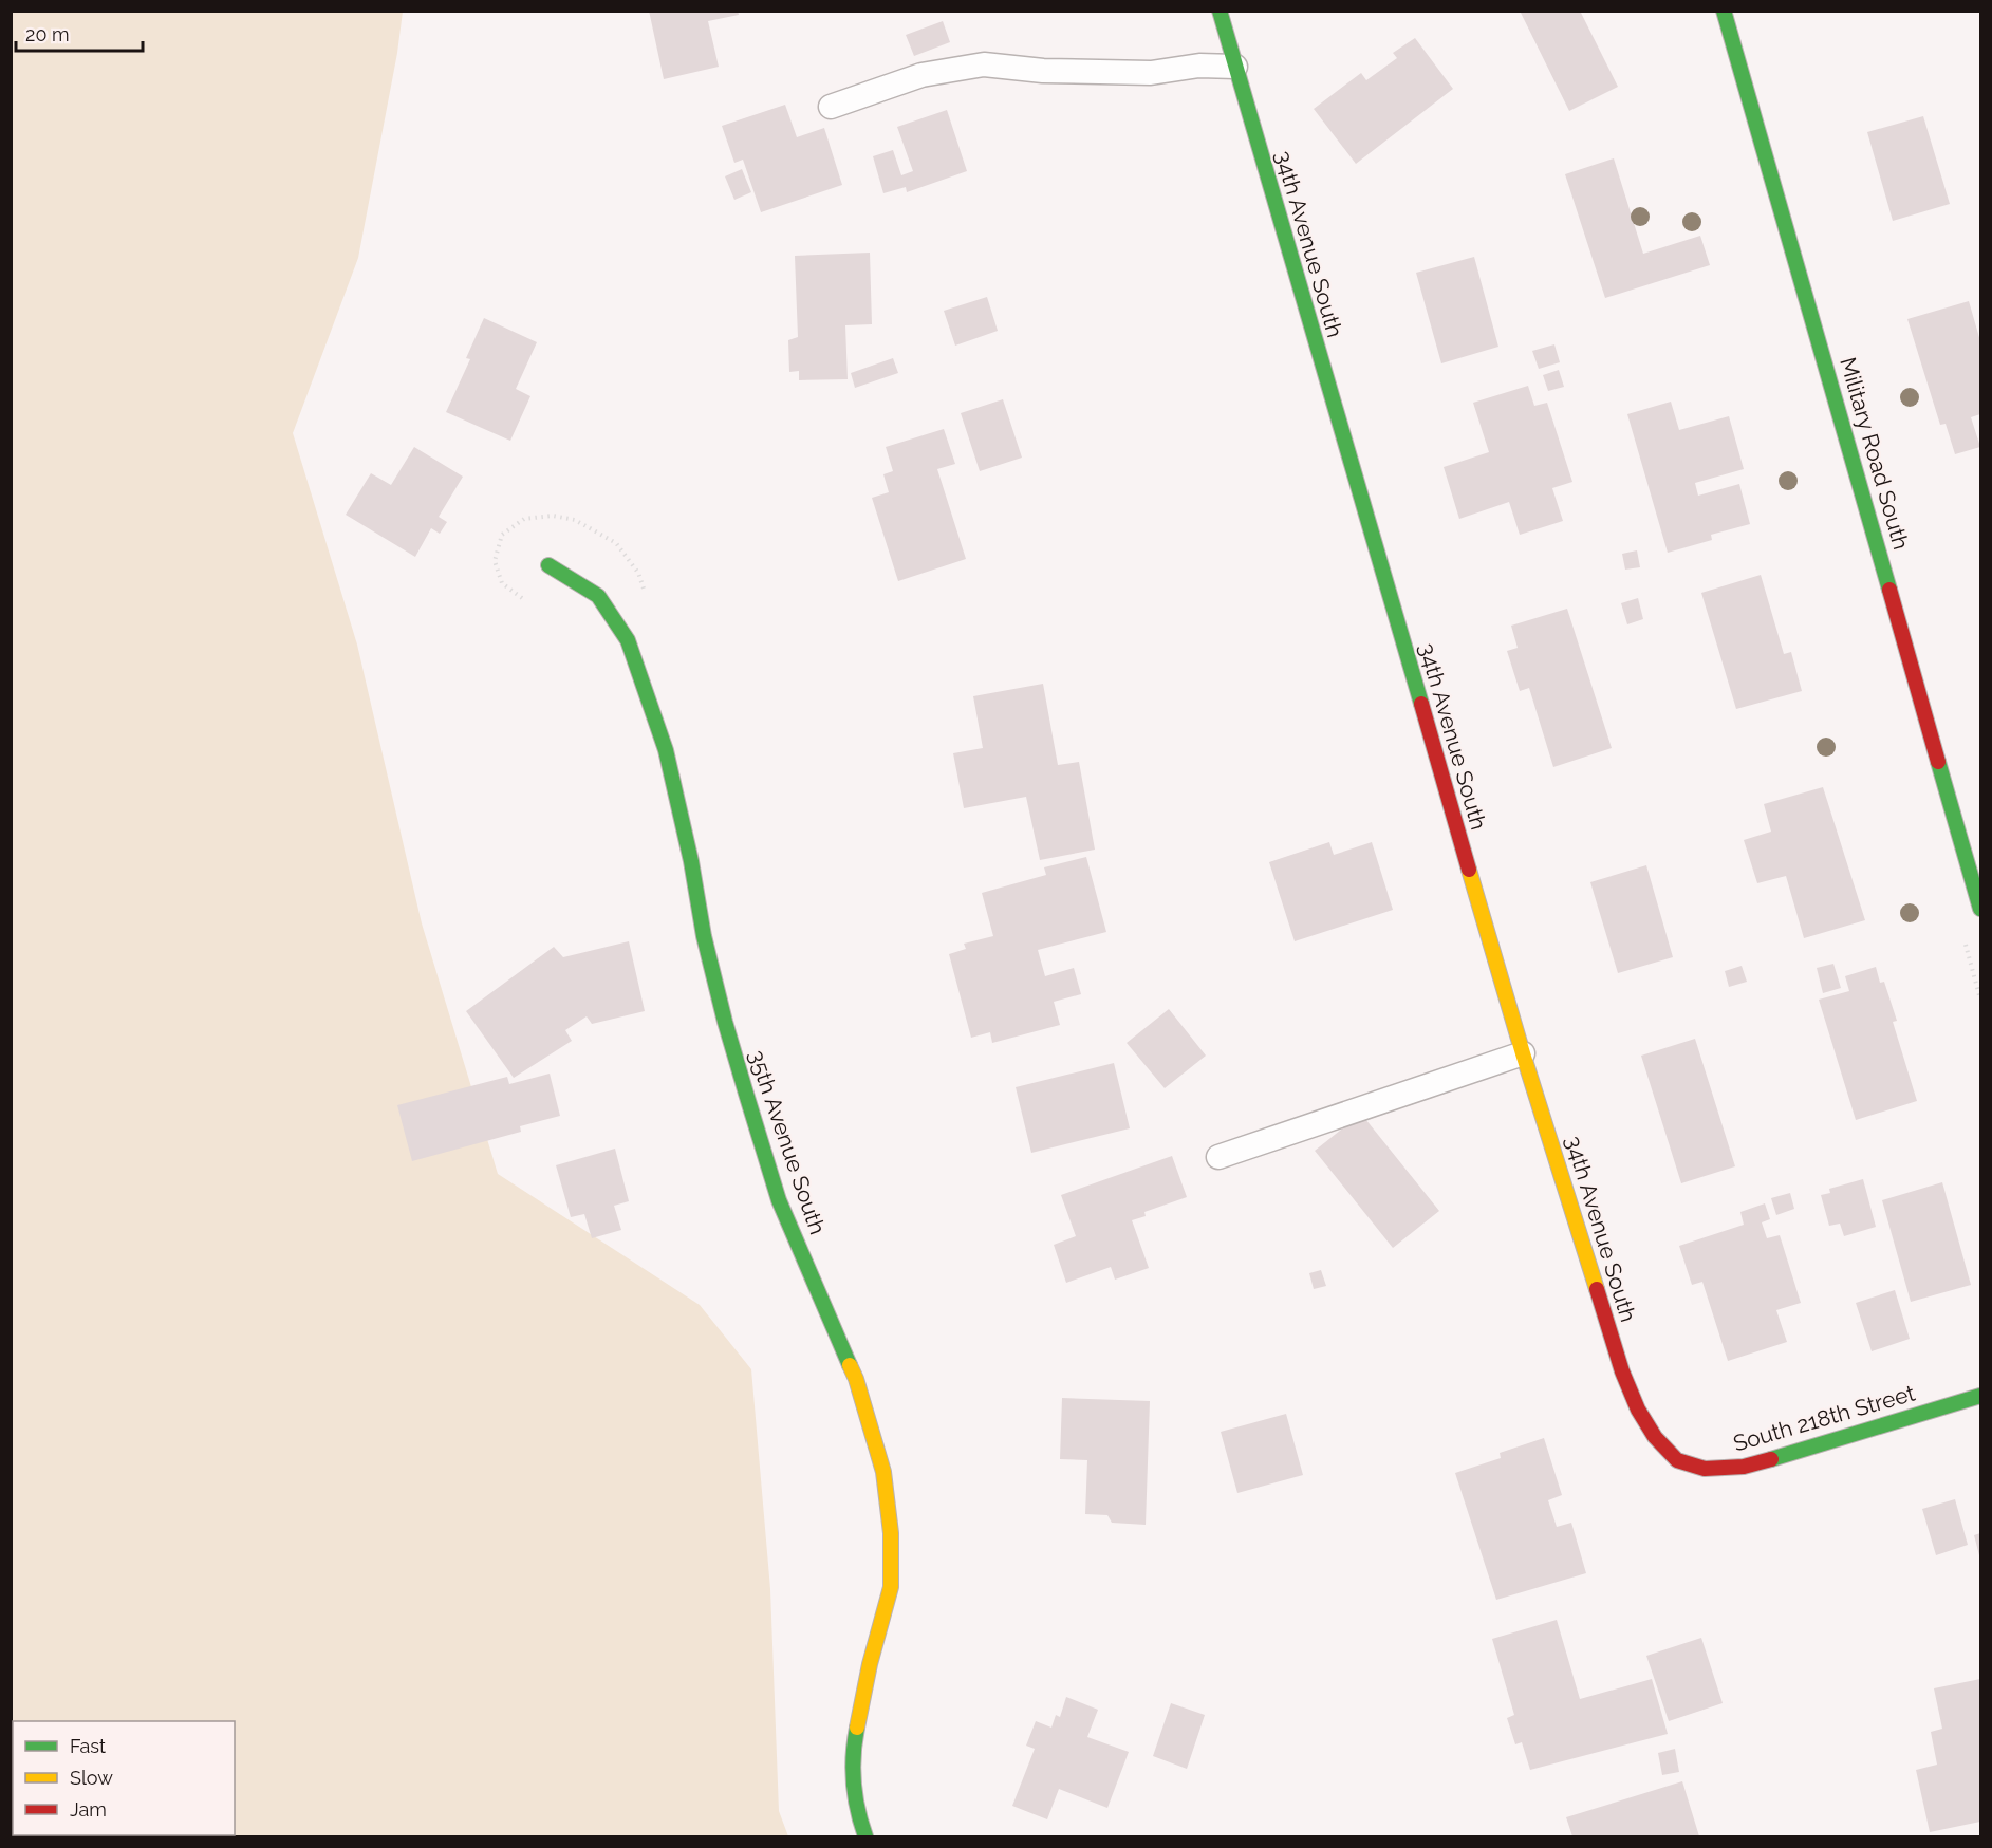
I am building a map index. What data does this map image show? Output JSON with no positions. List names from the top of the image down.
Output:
{
  "streets": {
    "street": [
      "34th Avenue South",
      "Military Road South",
      "35th Avenue South",
      "South 218th Street"
    ]
  },
  "crossings": [
    ["34th Avenue South", "South 218th Street"]
  ],
  "legend": ["Fast", "Slow", "Jam"],
  "scale_bar": "20 m"
}
